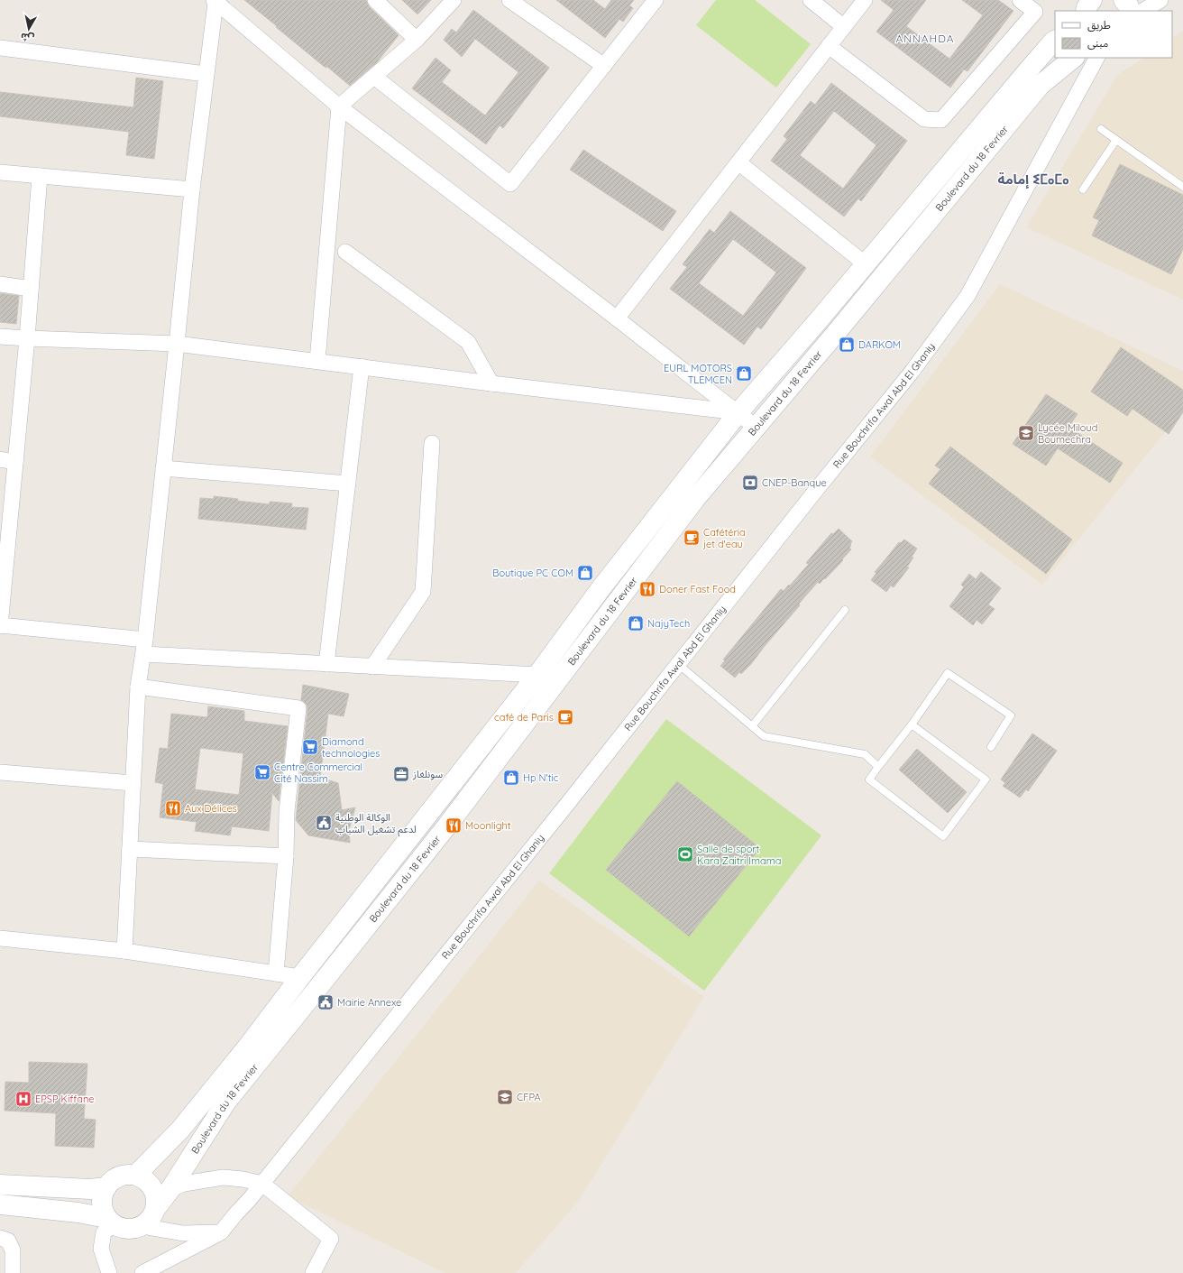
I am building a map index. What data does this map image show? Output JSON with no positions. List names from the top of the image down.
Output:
{
  "streets": {
    "main road": ["Boulevard du 18 Fevrier"],
    "street": ["Rue Bouchrifa Awal Abd El Ghaniy"]
  },
  "districts": ["ANNAHDA", "إمامة ⵉⵎⴰⵎⴰ"],
  "places": {
    "shop": [
      "DARKOM",
      "EURL MOTORS TLEMCEN",
      "Boutique PC COM",
      "NajyTech",
      "Hp N'tic"
    ],
    "school or university": ["Lycée Miloud Boumechra", "CFPA"],
    "bank": ["CNEP-Banque"],
    "cafe": ["Cafétéria jet d'eau", "café de Paris"],
    "restaurant": ["Doner Fast Food", "Aux Délices", "Moonlight"],
    "supermarket": ["Diamond technologies", "Centre Commercial Cité Nassim"],
    "office": ["سونلغاز"],
    "public building": ["الوكالة الوطنية لدعم تشغيل الشباب", "Mairie Annexe"],
    "sports": ["Salle de sport Kara Zaitri Imama"],
    "hospital": ["EPSP Kiffane"]
  },
  "legend": ["طريق", "مبنى"],
  "north": "bottom"
}
